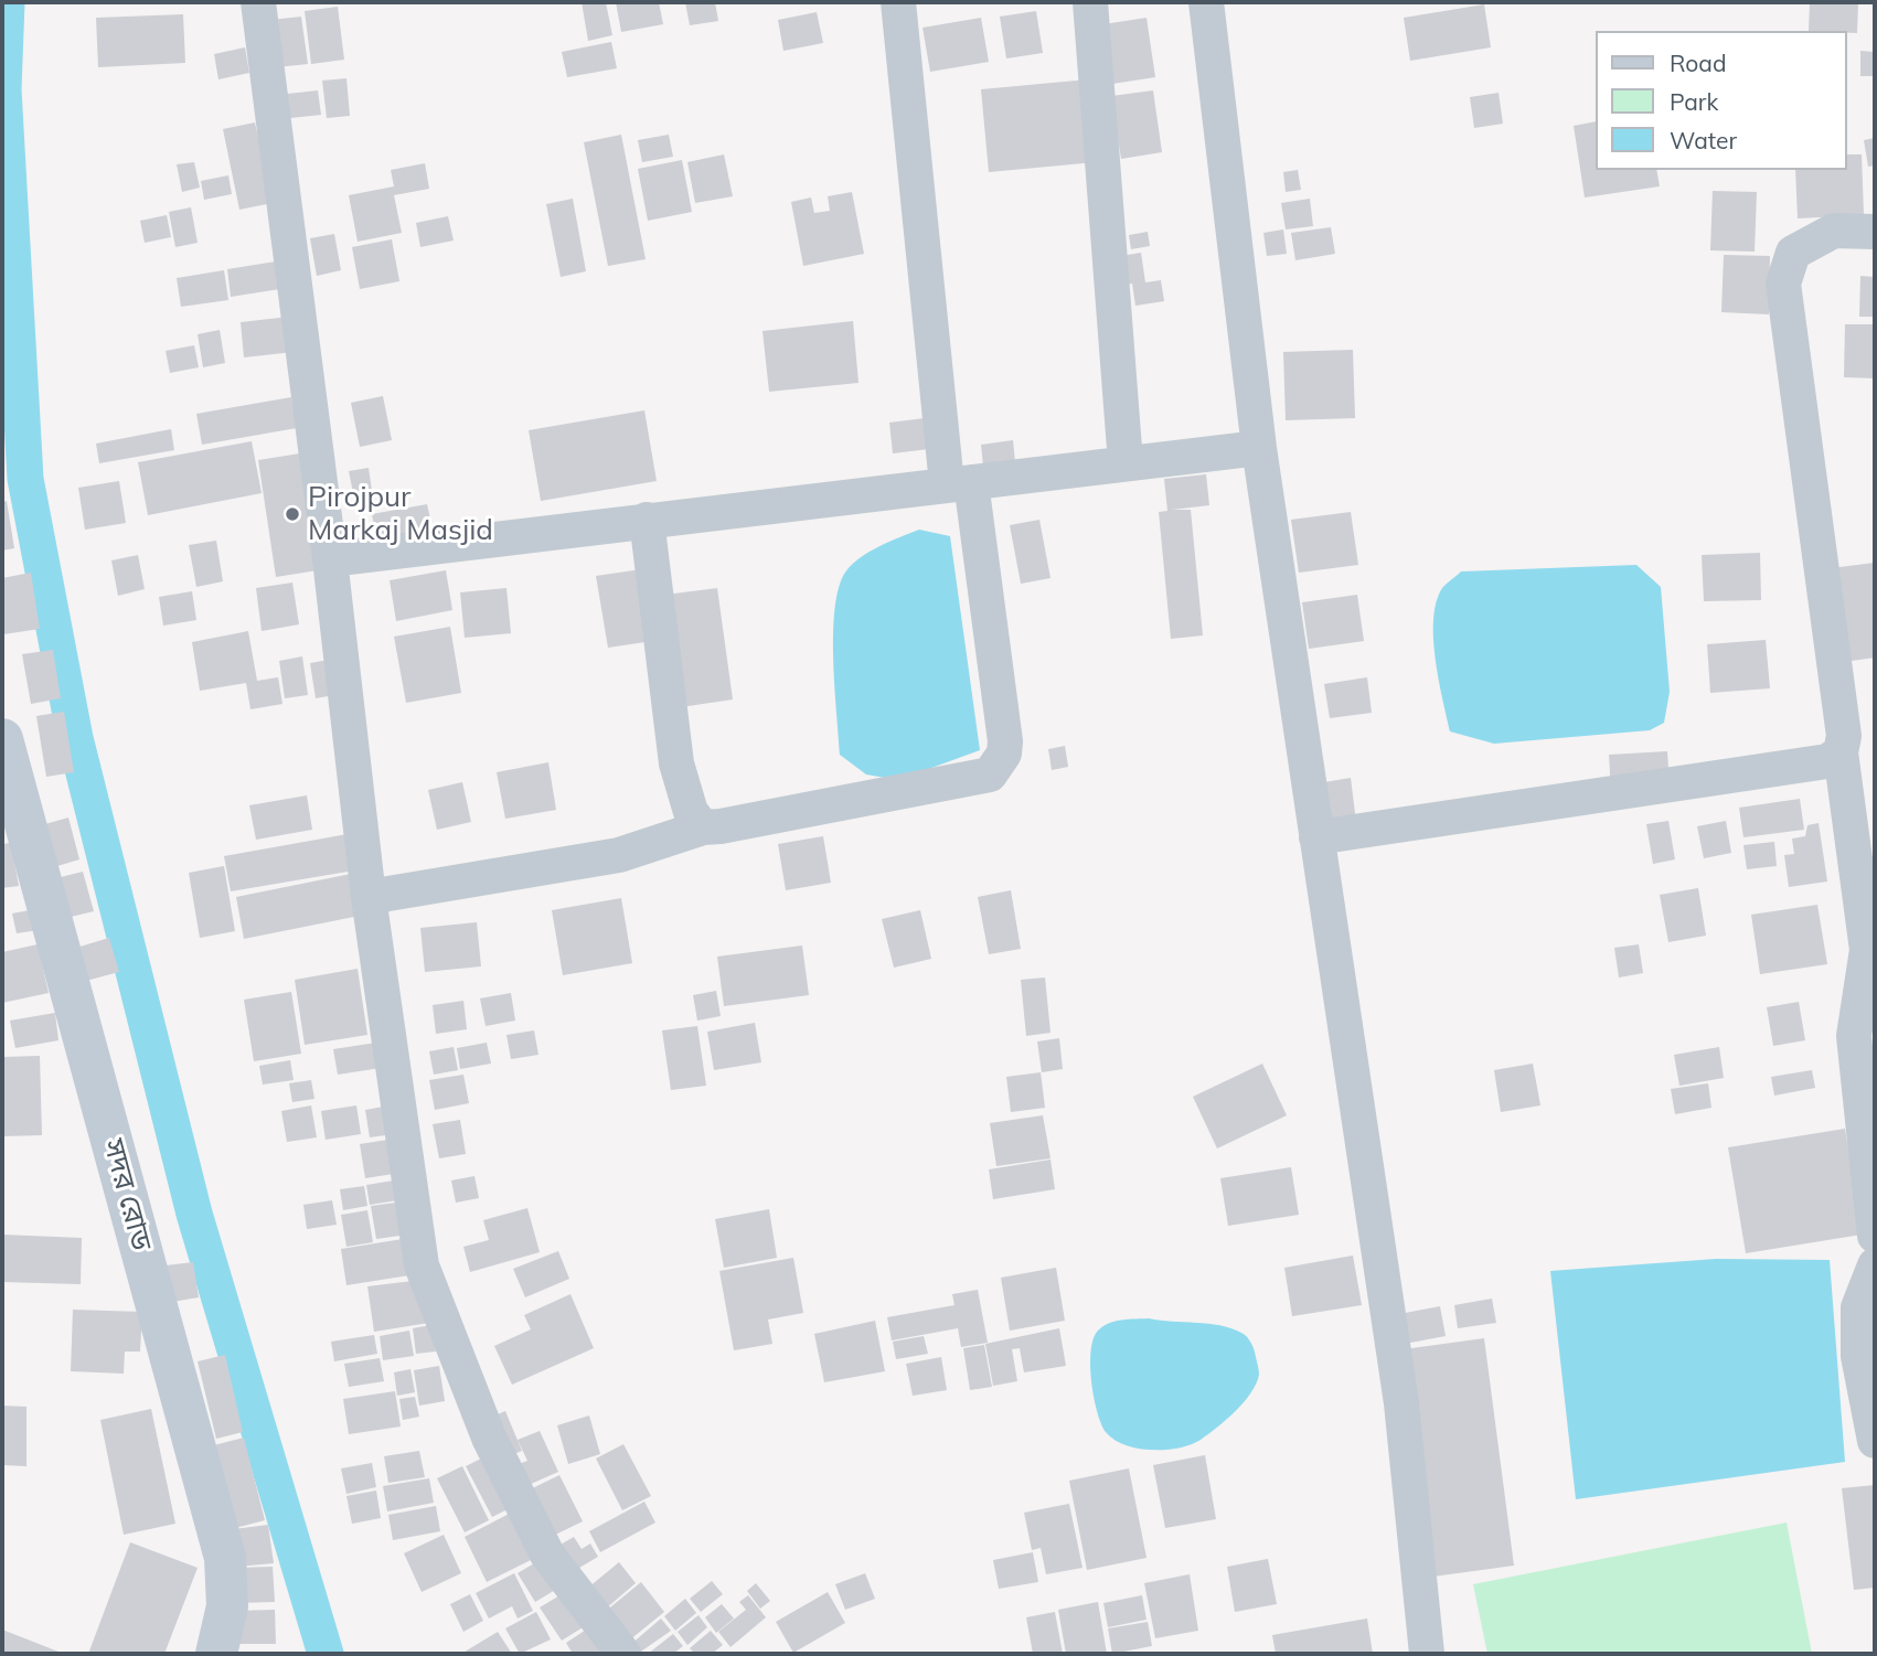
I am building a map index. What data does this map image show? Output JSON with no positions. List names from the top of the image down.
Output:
{
  "streets": {
    "street": ["সদর রোড"]
  },
  "places": ["Pirojpur Markaj Masjid"],
  "legend": ["Road", "Park", "Water"]
}
